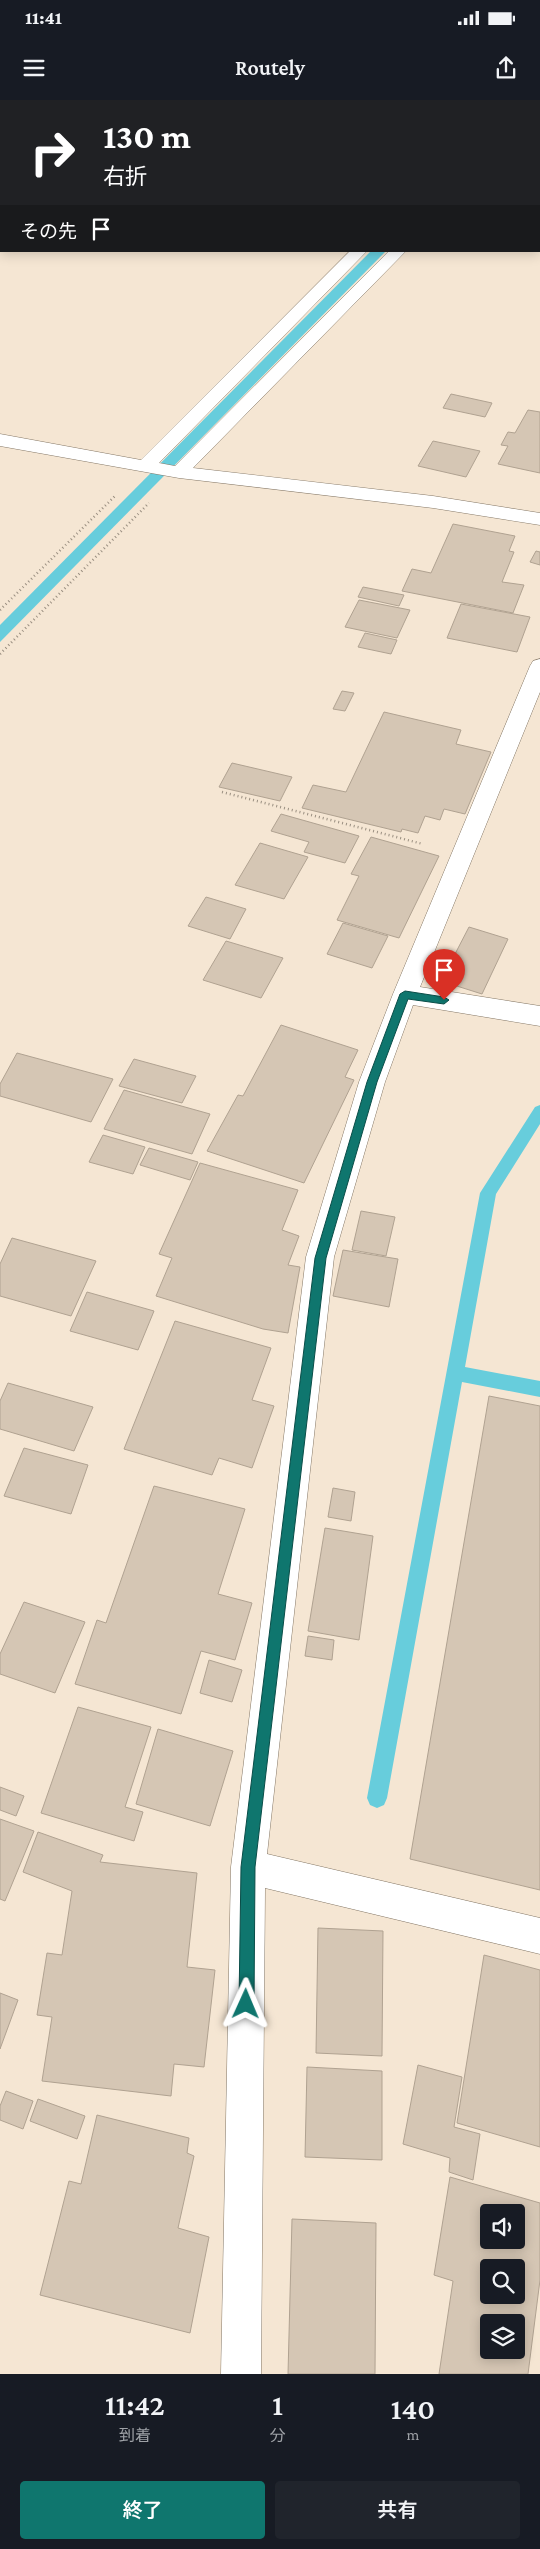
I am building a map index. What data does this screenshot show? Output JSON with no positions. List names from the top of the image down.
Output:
{
  "page": {
    "status": "11:41",
    "header": "Routely",
    "turn": ["130 m", "右折"],
    "then": "その先",
    "eta": [
      "11:42",
      "到着",
      "1",
      "分",
      "140",
      "m"
    ],
    "buttons": ["終了", "共有"]
  }
}
